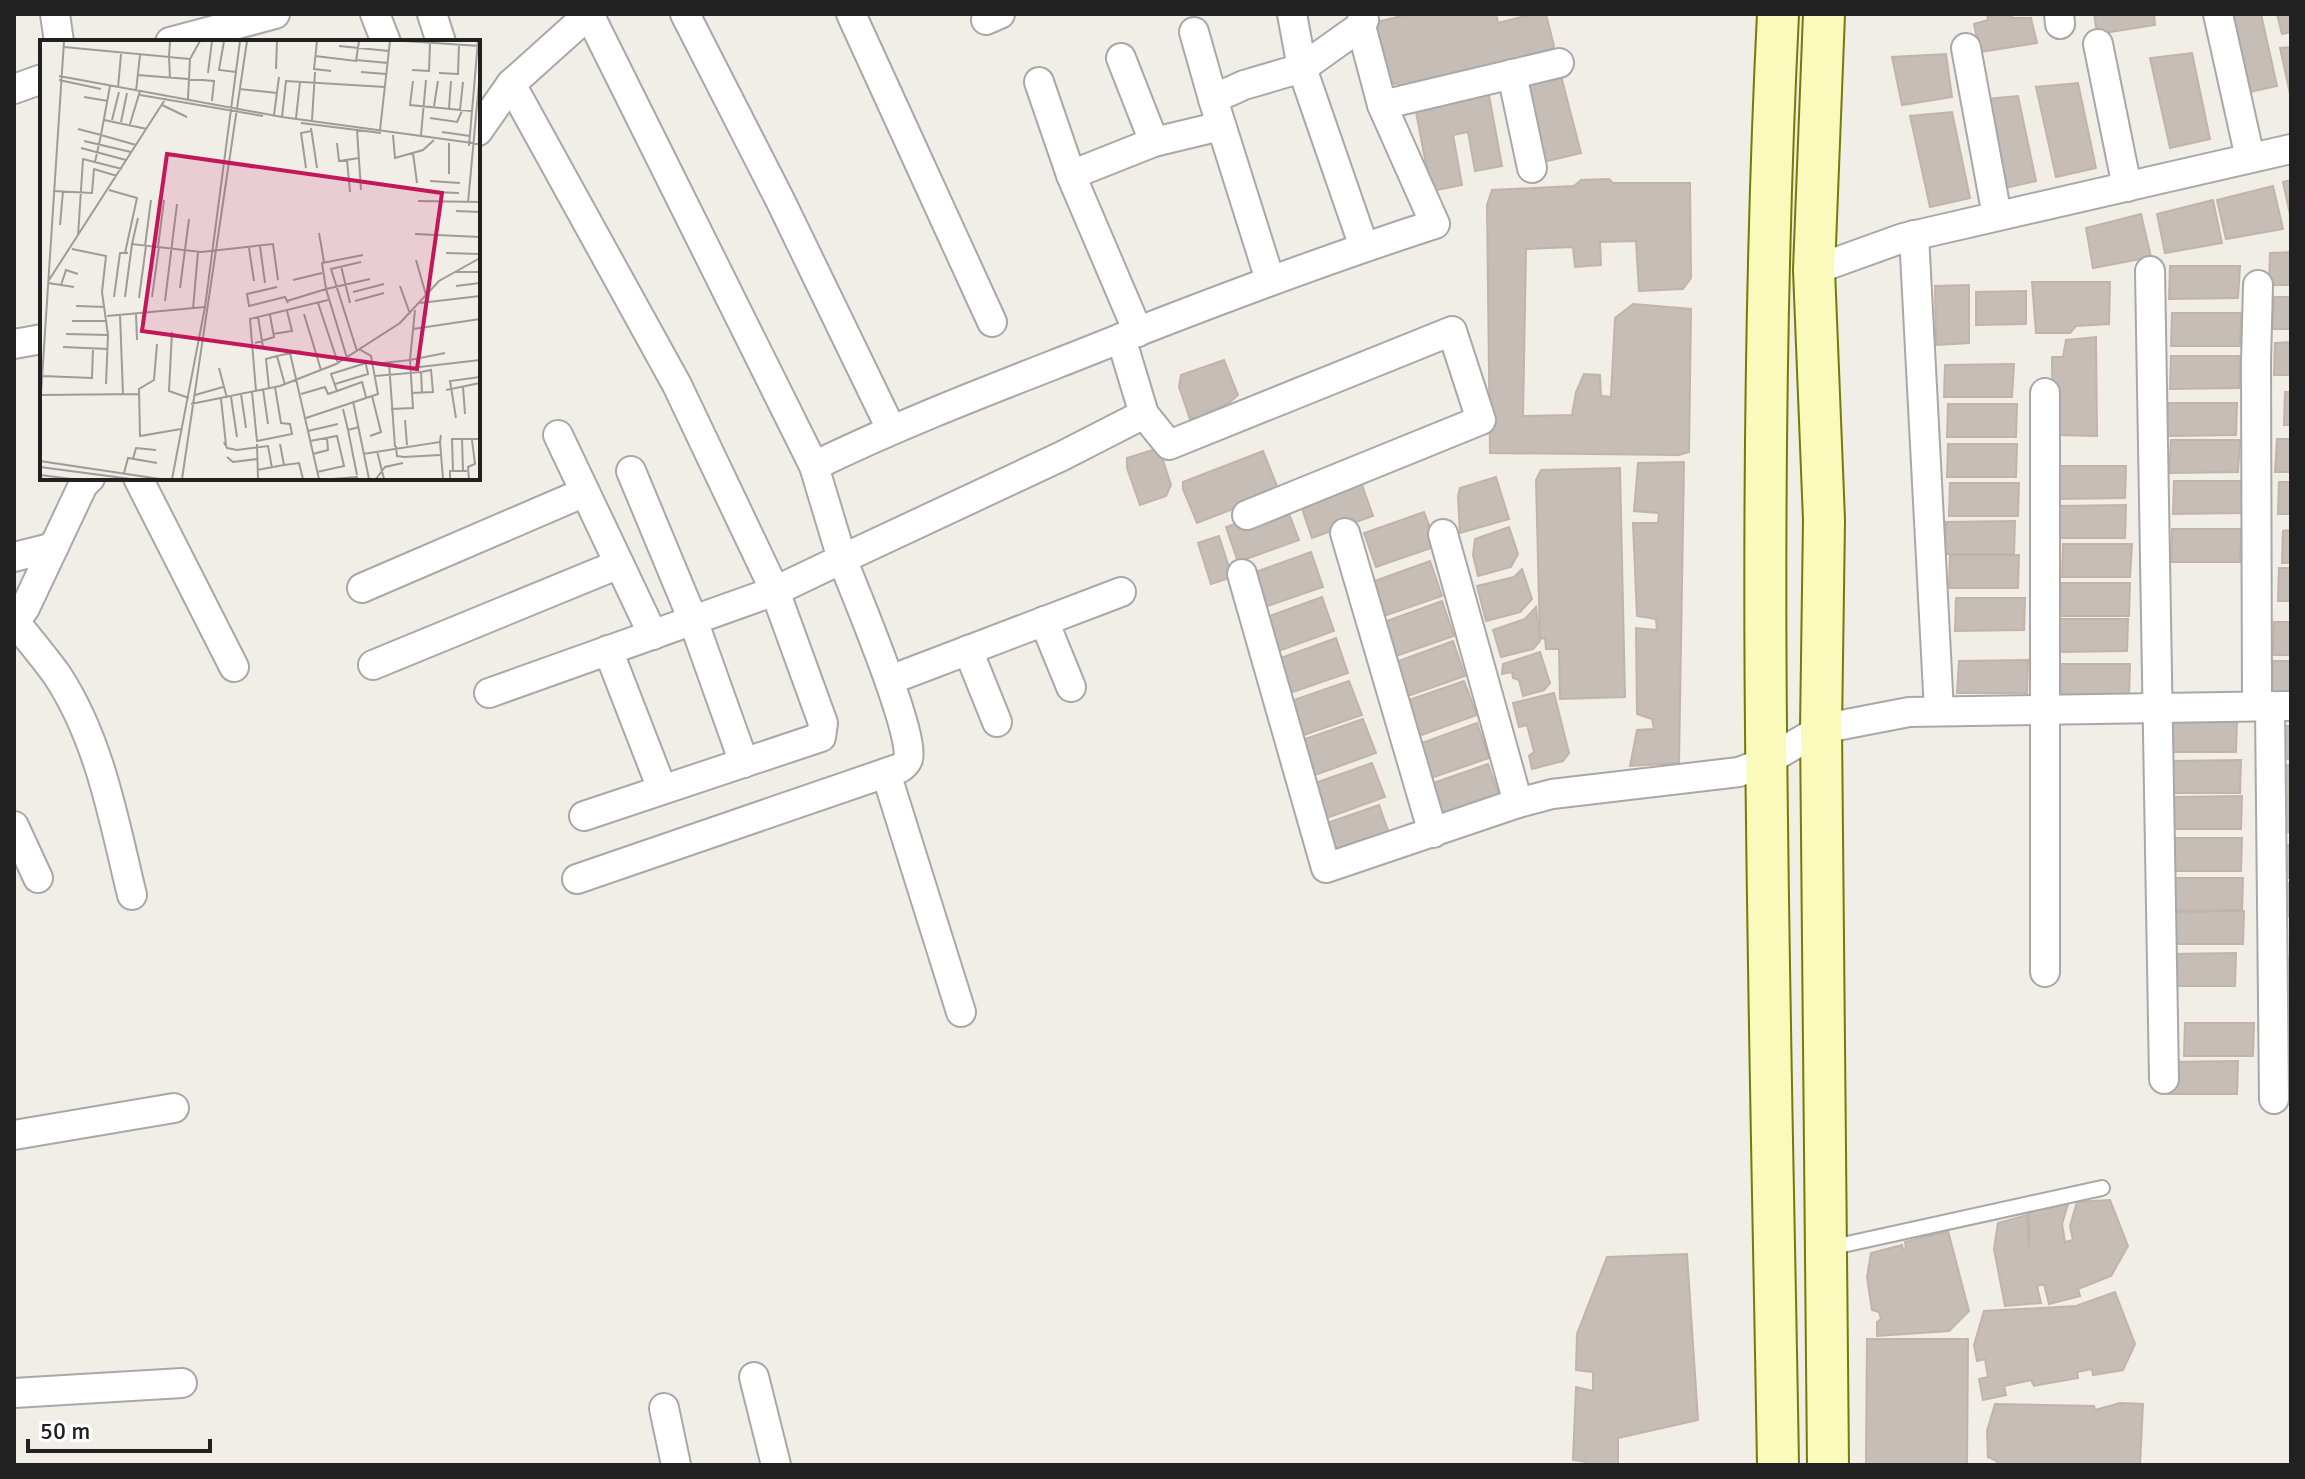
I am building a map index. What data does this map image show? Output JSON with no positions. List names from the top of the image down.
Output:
{
  "scale_bar": "50 m"
}
